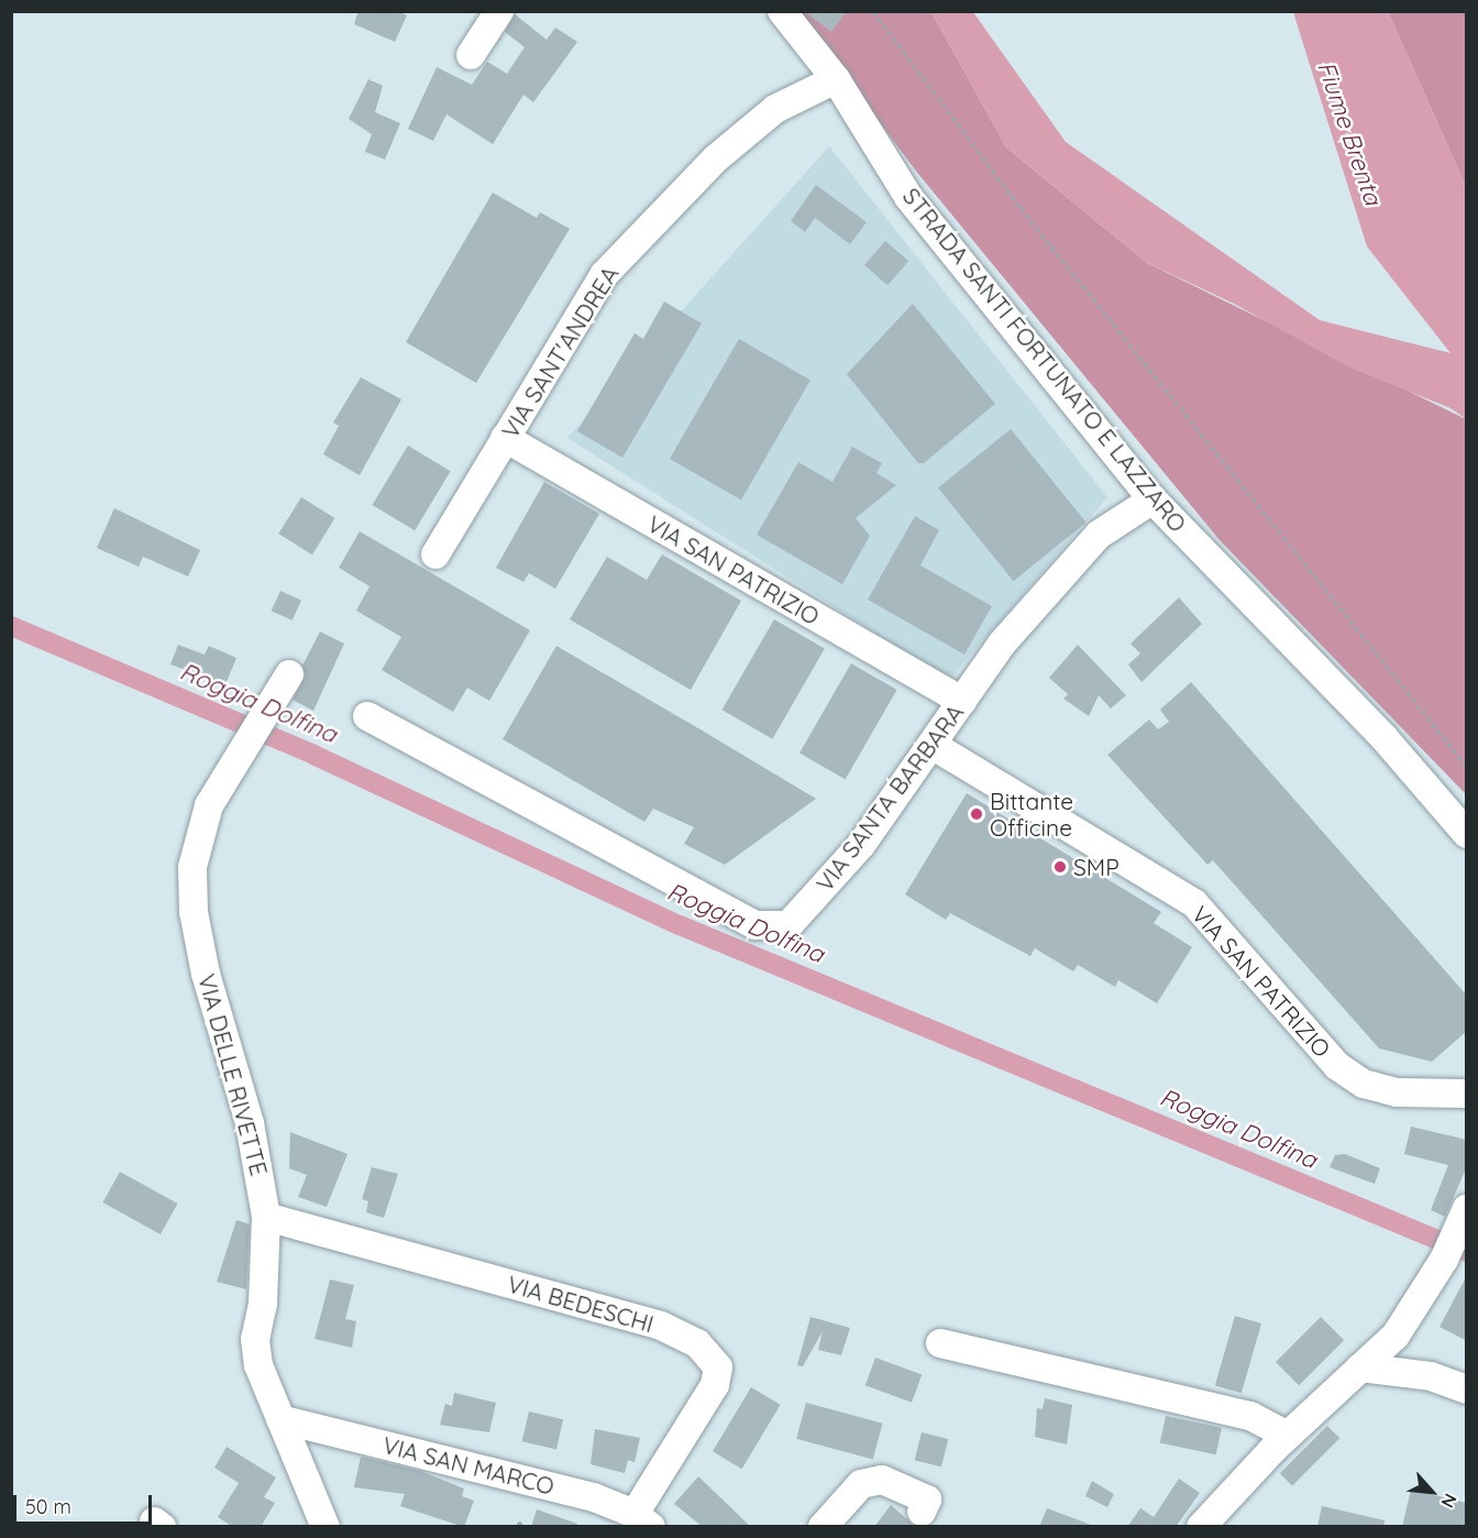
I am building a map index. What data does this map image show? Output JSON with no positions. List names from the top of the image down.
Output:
{
  "streets": {
    "street": [
      "VIA SANT'ANDREA",
      "STRADA SANTI FORTUNATO E LAZZARO",
      "VIA SAN PATRIZIO",
      "VIA SANTA BARBARA",
      "VIA DELLE RIVETTE",
      "VIA BEDESCHI",
      "VIA SAN MARCO"
    ]
  },
  "crossings": [
    ["VIA SANT'ANDREA", "STRADA SANTI FORTUNATO E LAZZARO"],
    ["VIA SANT'ANDREA", "VIA SAN PATRIZIO"],
    ["STRADA SANTI FORTUNATO E LAZZARO", "VIA SANTA BARBARA"],
    ["VIA SAN PATRIZIO", "VIA SANTA BARBARA"],
    ["VIA DELLE RIVETTE", "VIA BEDESCHI"],
    ["VIA DELLE RIVETTE", "VIA SAN MARCO"],
    ["VIA BEDESCHI", "VIA SAN MARCO"]
  ],
  "water": ["Fiume Brenta", "Roggia Dolfina"],
  "places": ["Bittante Officine", "SMP"],
  "scale_bar": "50 m",
  "north": "bottom right"
}
